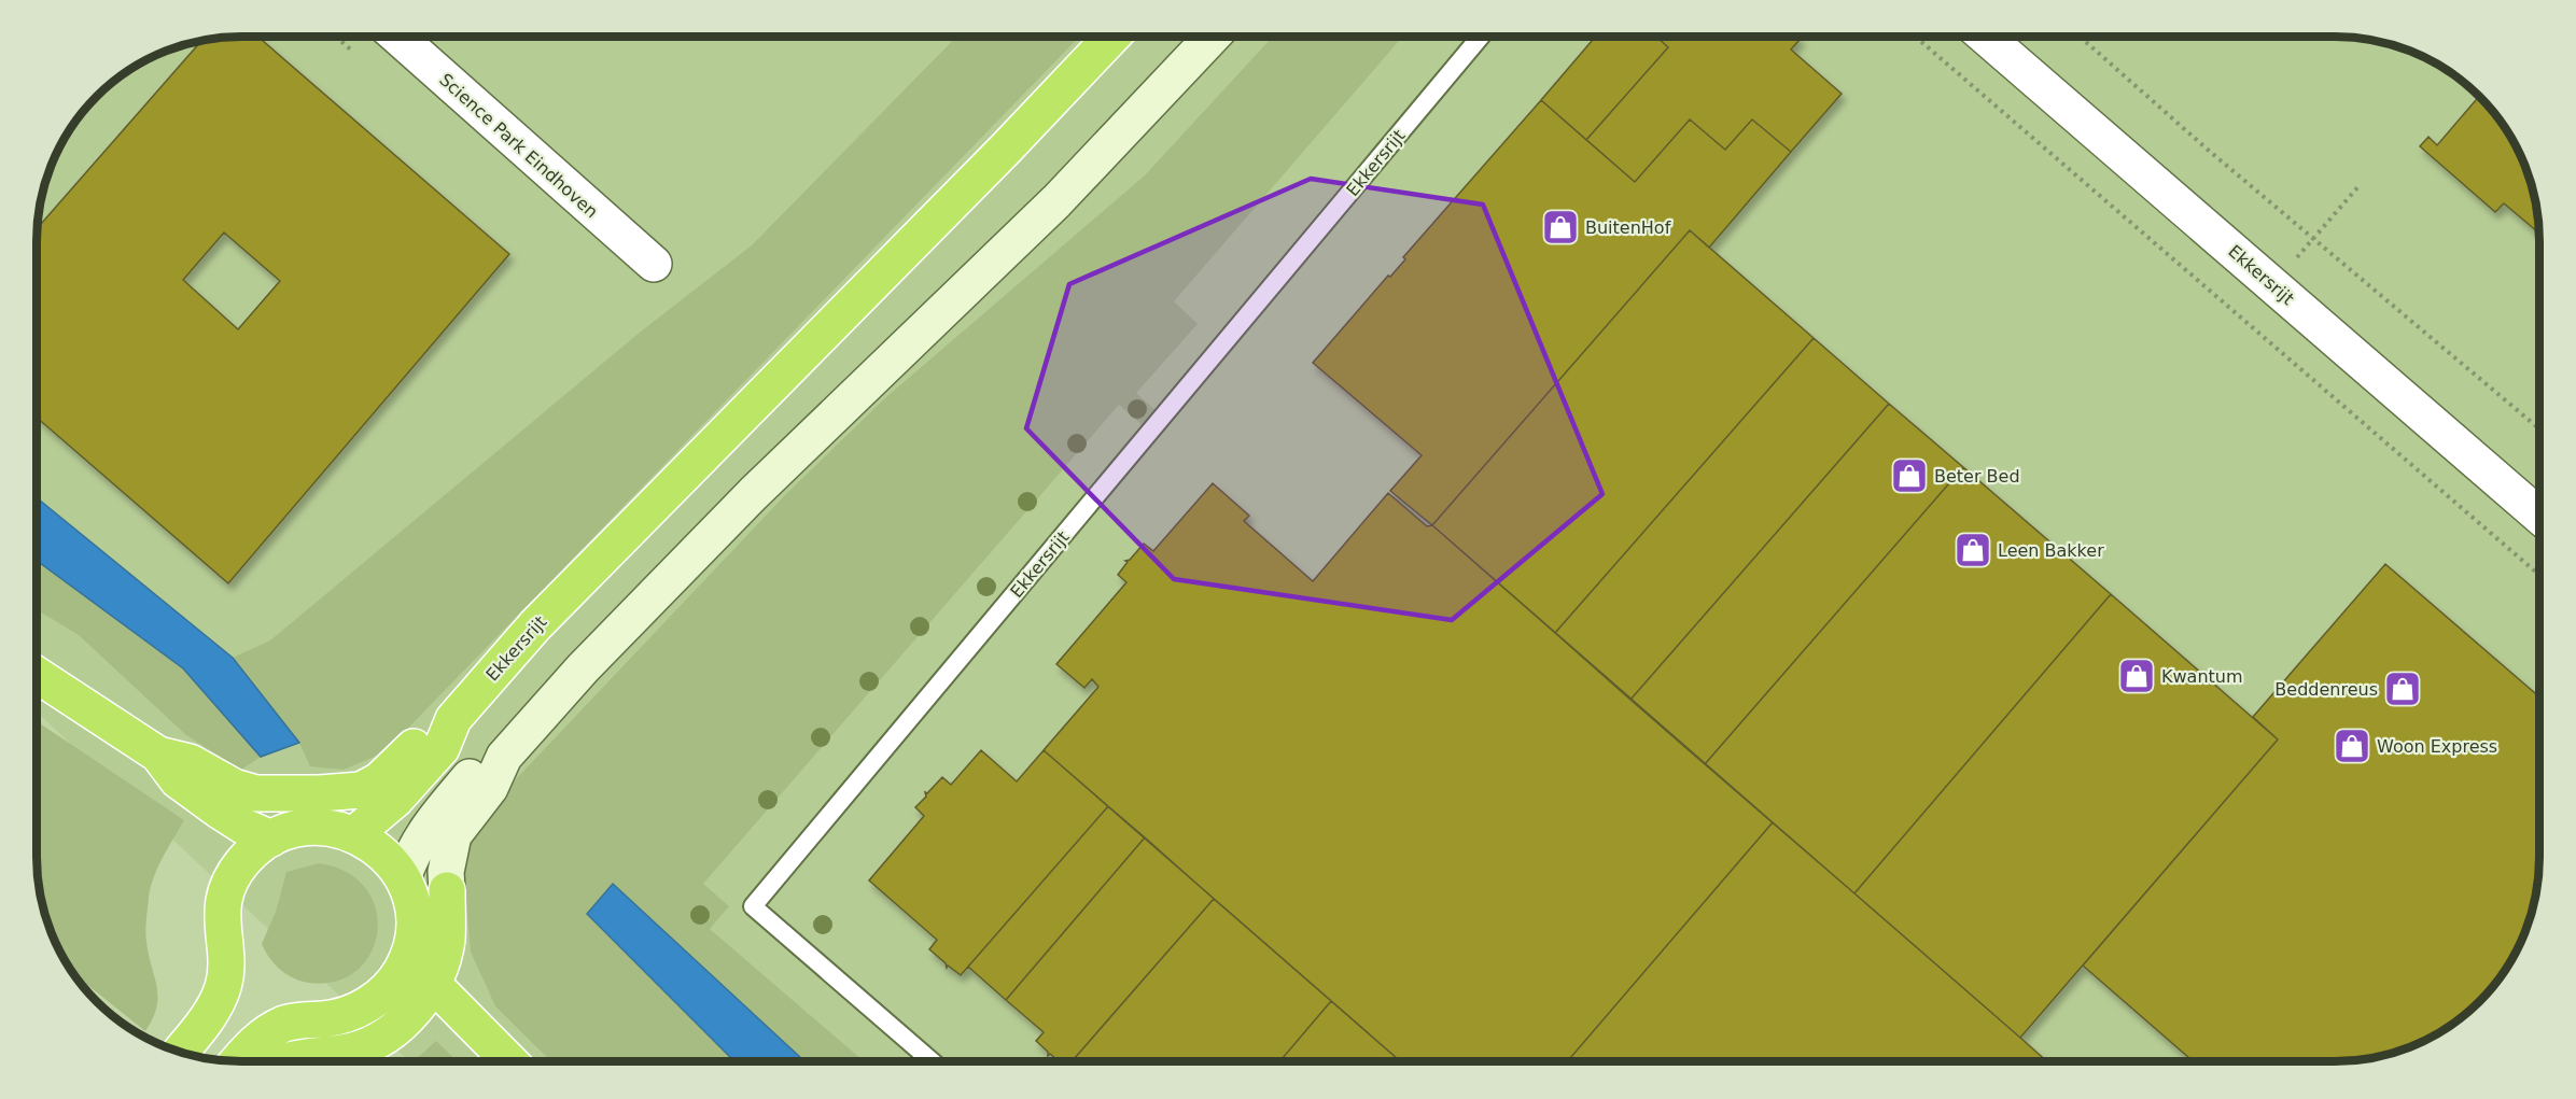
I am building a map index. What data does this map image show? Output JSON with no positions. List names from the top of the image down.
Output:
{
  "streets": {
    "highway": ["Ekkersrijt"],
    "street": ["Science Park Eindhoven"]
  },
  "places": {
    "shop": [
      "BuitenHof",
      "Beter Bed",
      "Leen Bakker",
      "Kwantum",
      "Beddenreus",
      "Woon Express"
    ]
  }
}
